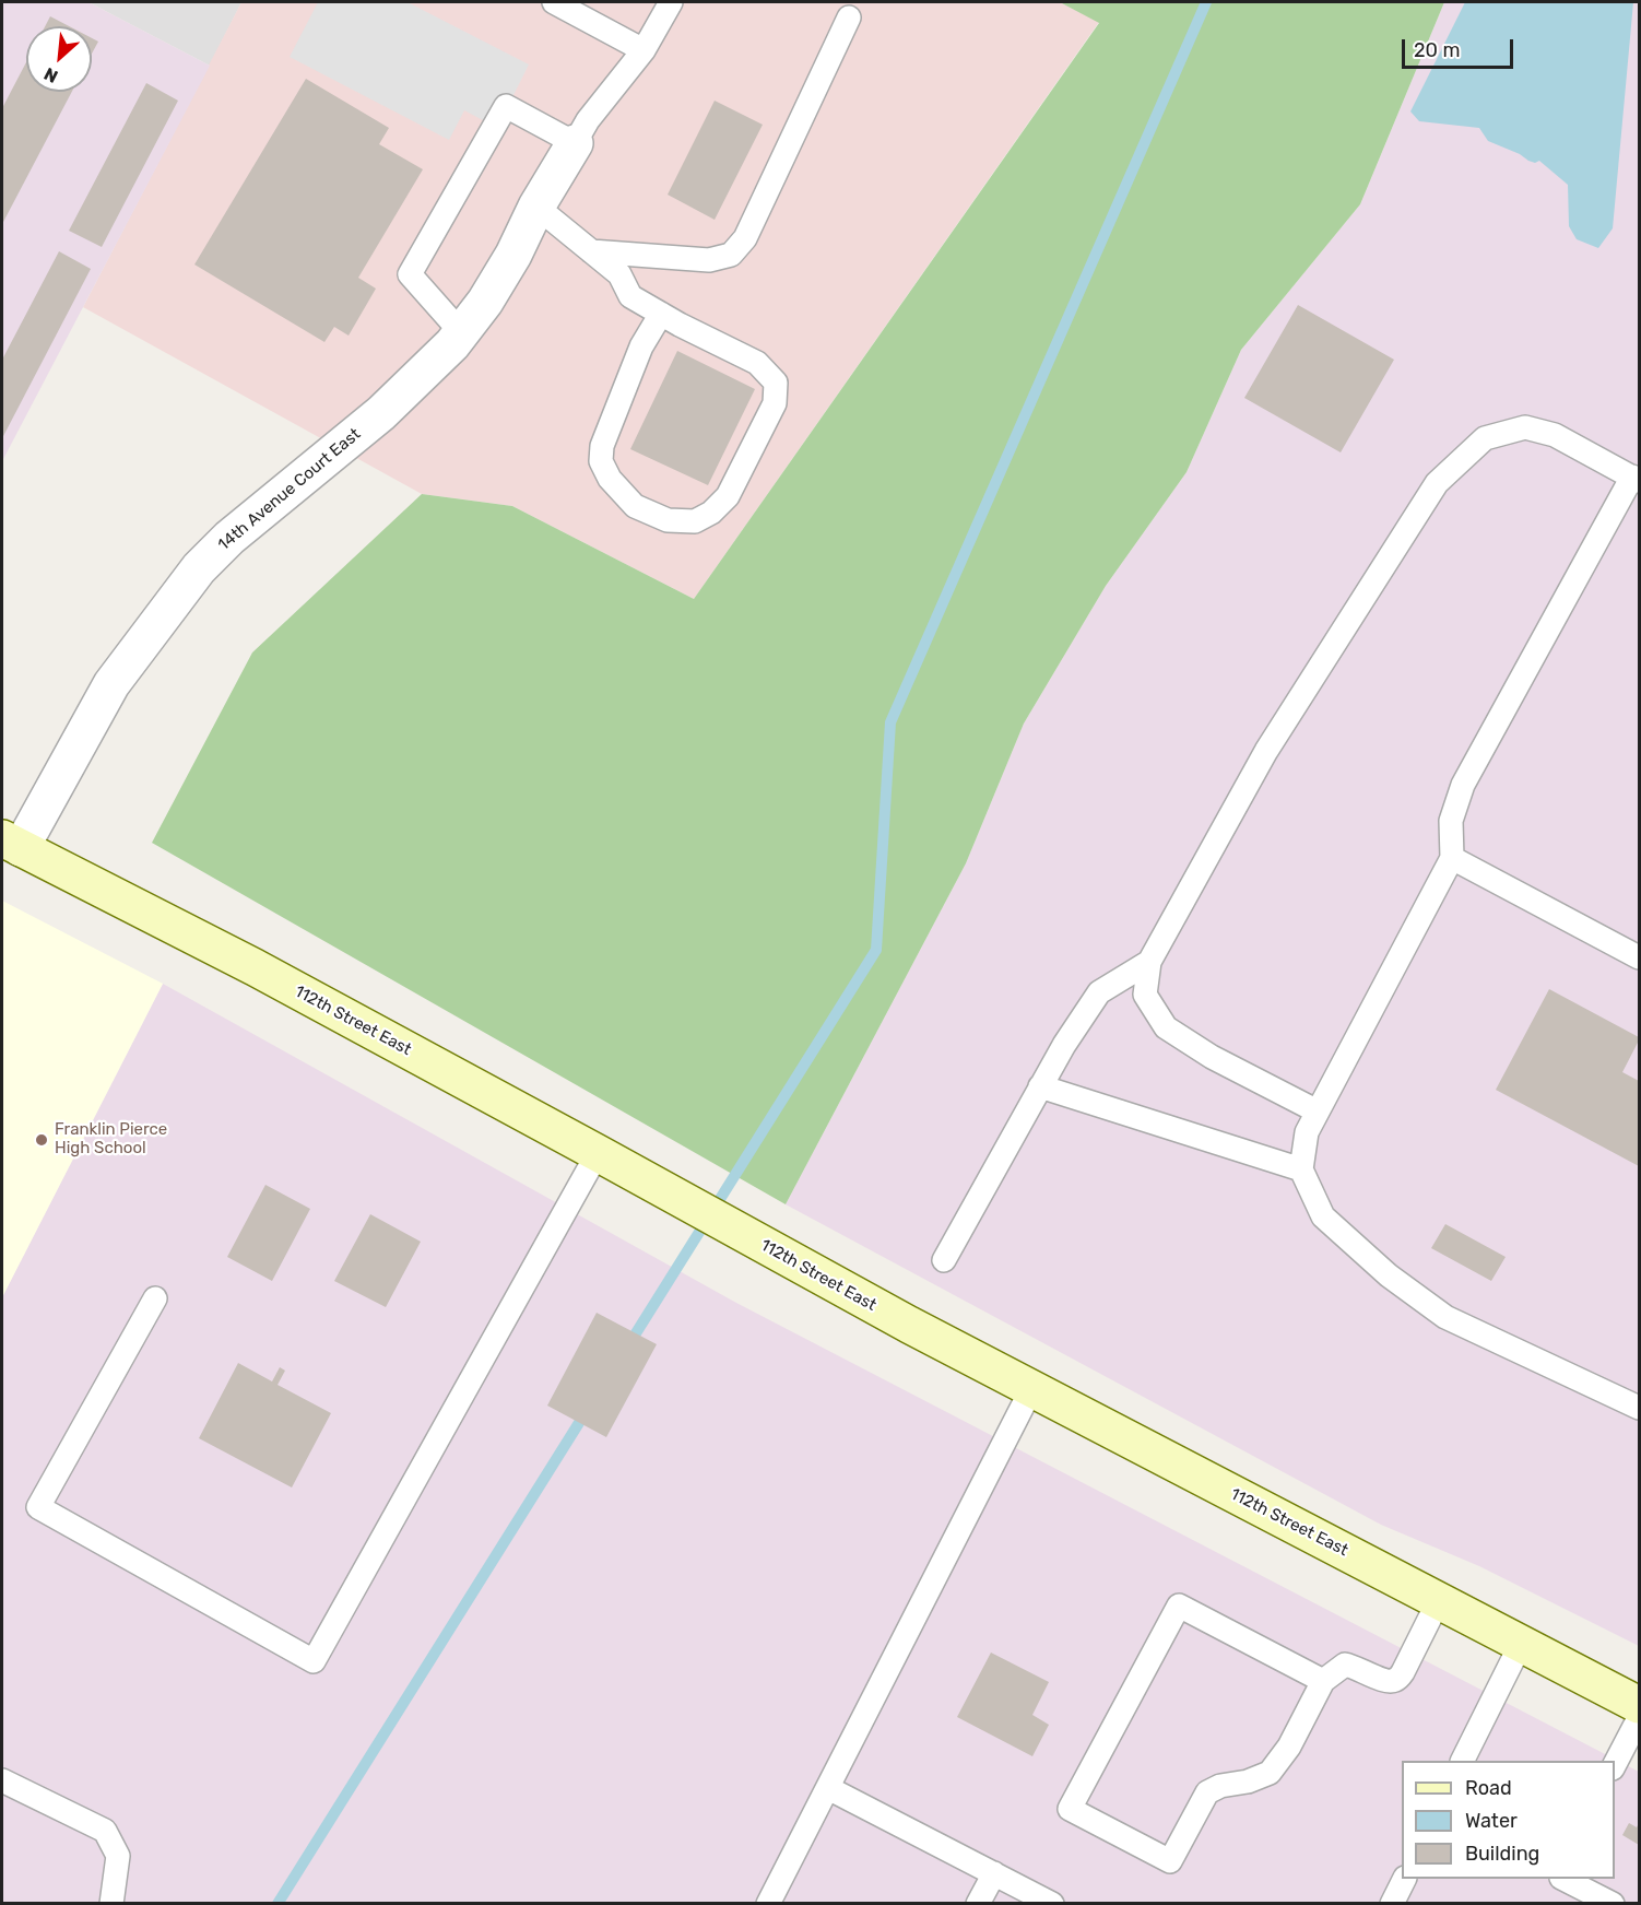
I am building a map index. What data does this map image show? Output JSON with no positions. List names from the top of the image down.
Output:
{
  "streets": {
    "main road": ["112th Street East"],
    "street": ["14th Avenue Court East"]
  },
  "crossings": [
    ["14th Avenue Court East", "112th Street East"]
  ],
  "places": ["Franklin Pierce High School"],
  "legend": ["Road", "Water", "Building"],
  "scale_bar": "20 m",
  "north": "bottom left"
}
